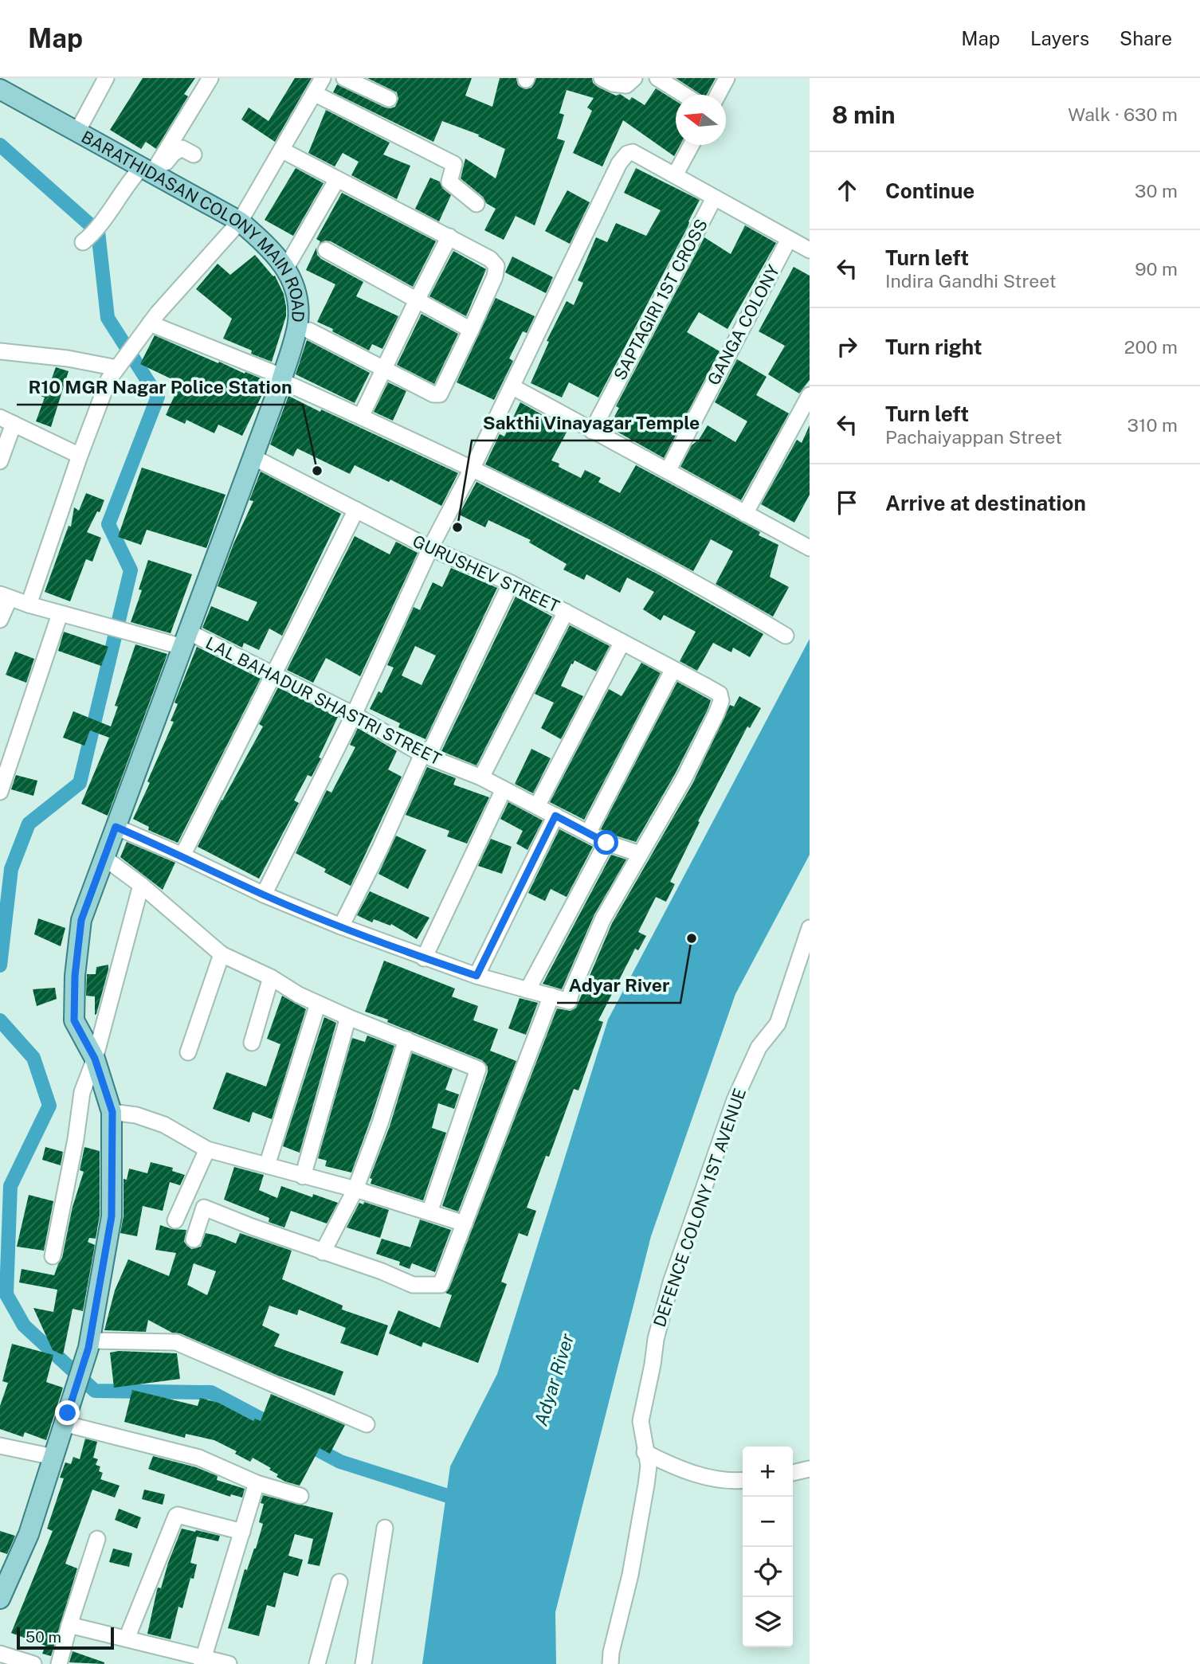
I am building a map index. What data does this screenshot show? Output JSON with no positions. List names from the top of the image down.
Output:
{
  "streets": {
    "main road": ["BARATHIDASAN COLONY MAIN ROAD"],
    "street": [
      "SAPTAGIRI 1ST CROSS",
      "GANGA COLONY",
      "GURUSHEV STREET",
      "LAL BAHADUR SHASTRI STREET",
      "DEFENCE COLONY 1ST AVENUE"
    ]
  },
  "crossings": [
    ["BARATHIDASAN COLONY MAIN ROAD", "GURUSHEV STREET"],
    ["BARATHIDASAN COLONY MAIN ROAD", "LAL BAHADUR SHASTRI STREET"],
    ["GURUSHEV STREET", "LAL BAHADUR SHASTRI STREET"]
  ],
  "water": ["Adyar River"],
  "places": ["R10 MGR Nagar Police Station", "Sakthi Vinayagar Temple", "Adyar River"],
  "scale_bar": "50 m",
  "north": "left",
  "page": {
    "header": "Map",
    "nav": ["Map", "Layers", "Share"],
    "heading": ["8 min", "Walk · 630 m"],
    "list": [
      ["Continue", "30 m"],
      ["Turn left", "Indira Gandhi Street", "90 m"],
      ["Turn right", "200 m"],
      ["Turn left", "Pachaiyappan Street", "310 m"],
      "Arrive at destination"
    ],
    "map_buttons": ["+", "−"],
    "scale": "50 m"
  }
}
